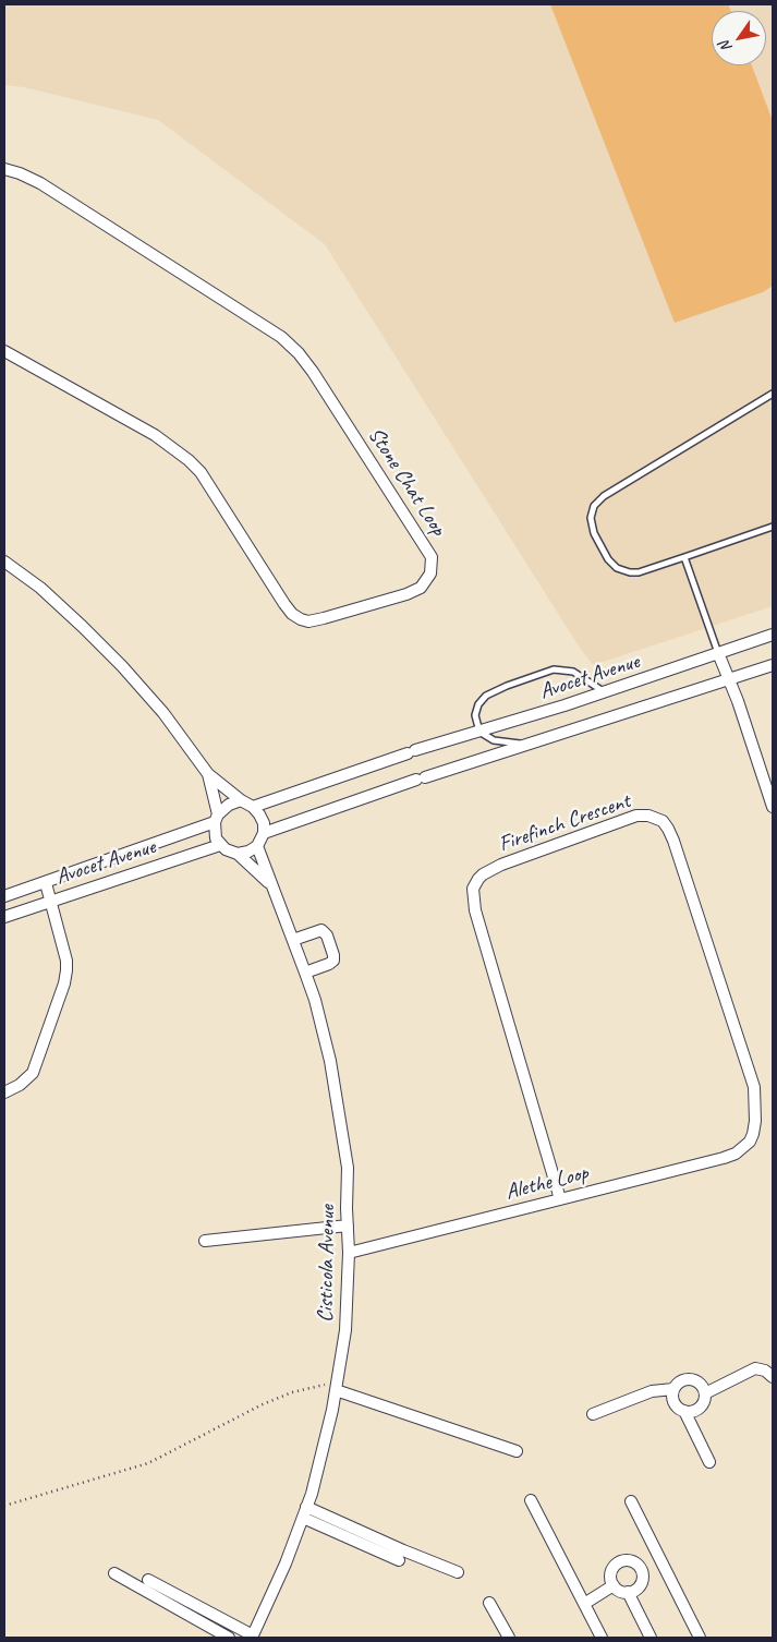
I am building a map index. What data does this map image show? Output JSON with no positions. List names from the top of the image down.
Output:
{
  "streets": {
    "street": [
      "Stone Chat Loop",
      "Avocet Avenue",
      "Firefinch Crescent",
      "Alethe Loop",
      "Cisticola Avenue"
    ]
  },
  "crossings": [
    ["Avocet Avenue", "Cisticola Avenue"],
    ["Firefinch Crescent", "Alethe Loop"],
    ["Alethe Loop", "Cisticola Avenue"]
  ],
  "north": "bottom left"
}
